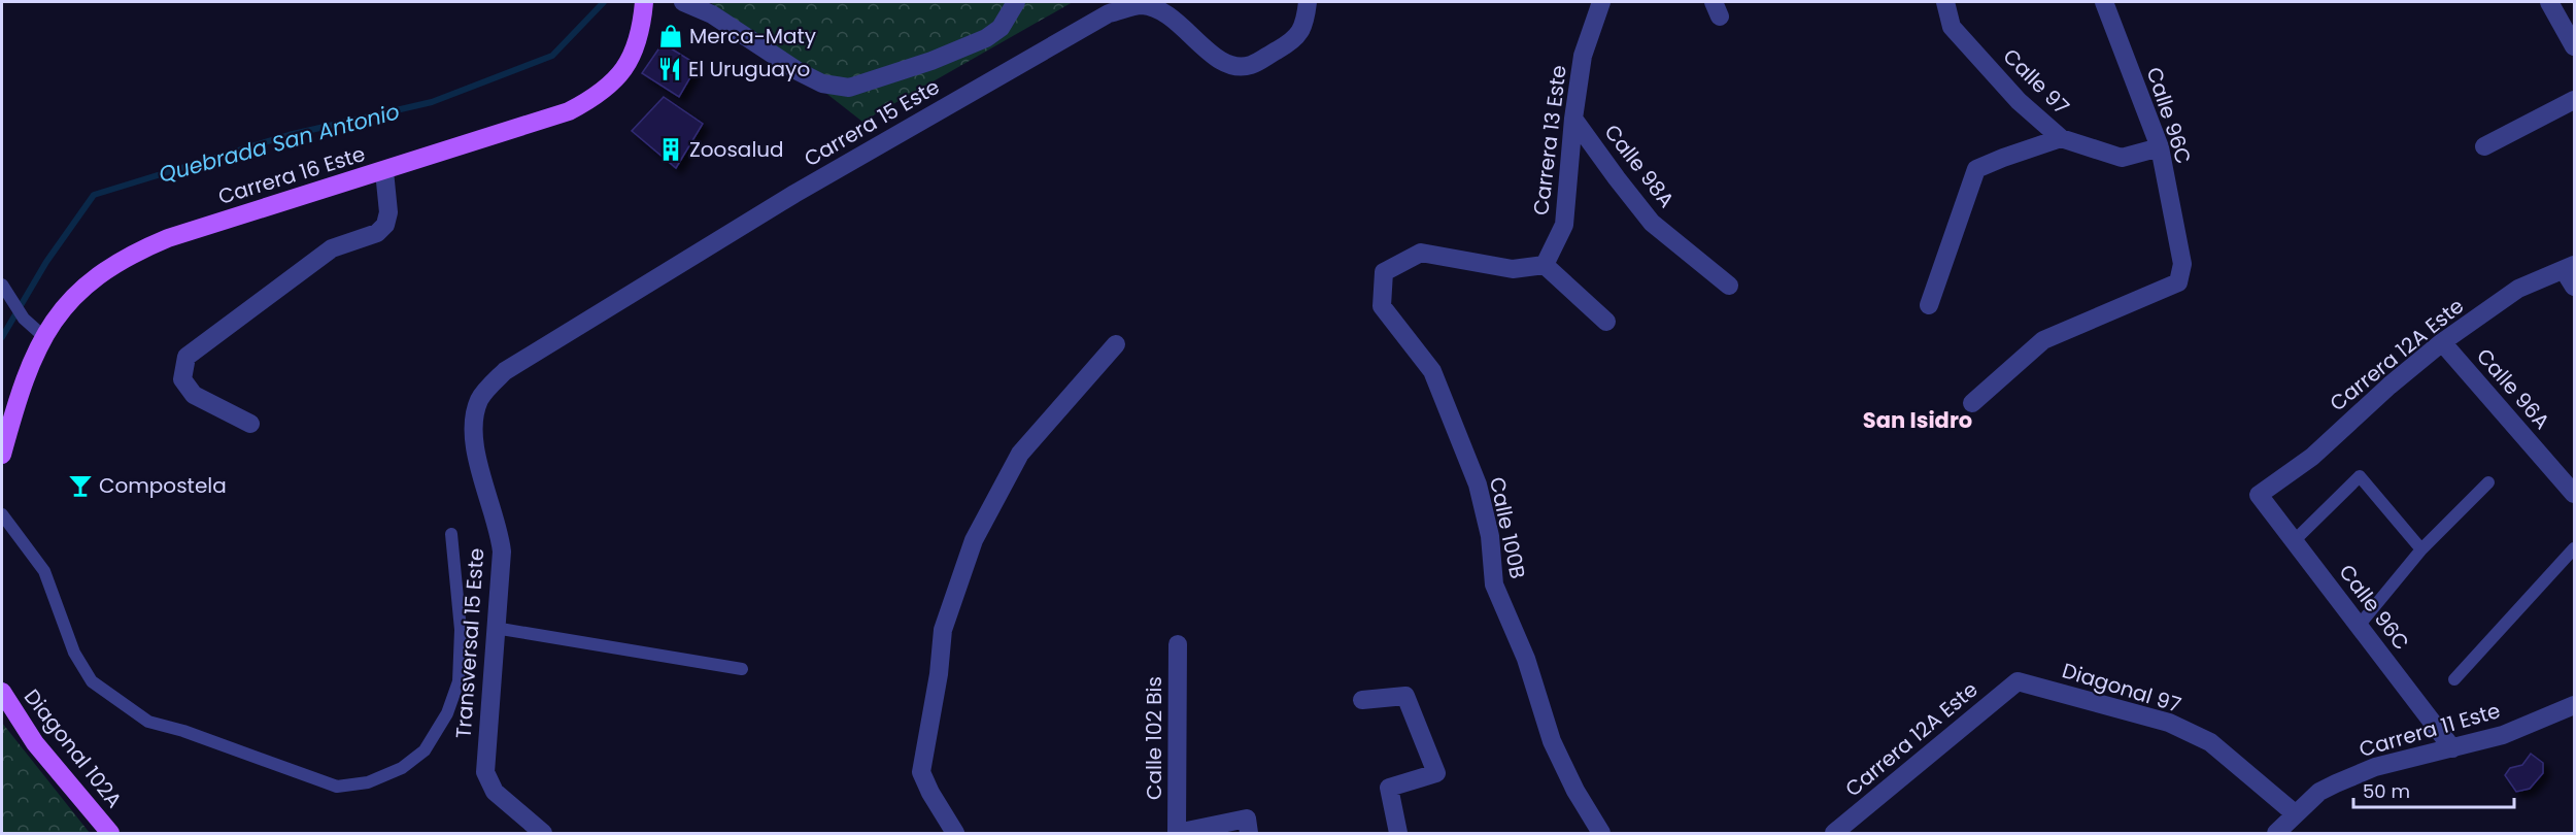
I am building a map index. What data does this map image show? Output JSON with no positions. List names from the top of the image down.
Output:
{
  "streets": {
    "main road": ["Carrera 16 Este", "Diagonal 102A"],
    "street": [
      "Calle 97",
      "Calle 96C",
      "Carrera 15 Este",
      "Carrera 13 Este",
      "Calle 98A",
      "Carrera 12A Este",
      "Calle 96A",
      "Calle 100B",
      "Transversal 15 Este",
      "Diagonal 97",
      "Carrera 11 Este",
      "Calle 102 Bis"
    ]
  },
  "crossings": [
    ["Calle 97", "Calle 96C"],
    ["Calle 96C", "Carrera 12A Este"],
    ["Calle 96C", "Carrera 11 Este"],
    ["Carrera 15 Este", "Transversal 15 Este"],
    ["Carrera 13 Este", "Calle 98A"],
    ["Carrera 13 Este", "Calle 100B"],
    ["Carrera 12A Este", "Calle 96A"],
    ["Carrera 12A Este", "Diagonal 97"],
    ["Diagonal 97", "Carrera 11 Este"]
  ],
  "districts": ["San Isidro"],
  "water": ["Quebrada San Antonio"],
  "places": {
    "shop": ["Merca-Maty"],
    "restaurant": ["El Uruguayo"],
    "building": ["Zoosalud"],
    "bar": ["Compostela"]
  },
  "scale_bar": "50 m"
}
